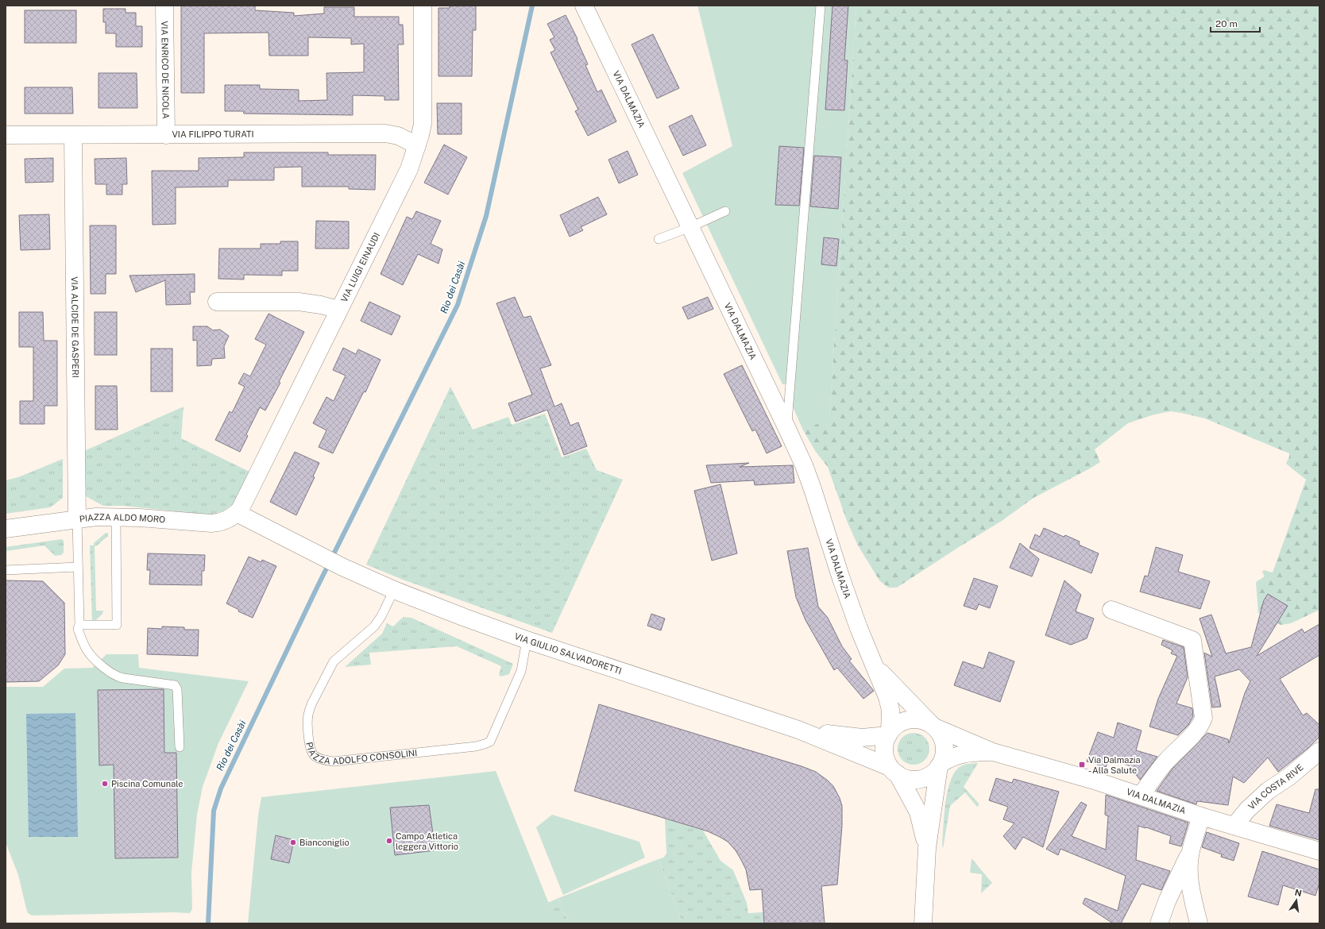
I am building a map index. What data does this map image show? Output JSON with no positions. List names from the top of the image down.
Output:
{
  "streets": {
    "street": [
      "VIA ENRICO DE NICOLA",
      "VIA DALMAZIA",
      "VIA FILIPPO TURATI",
      "VIA LUIGI EINAUDI",
      "VIA ALCIDE DE GASPERI",
      "PIAZZA ALDO MORO",
      "VIA GIULIO SALVADORETTI",
      "VIA COSTA RIVE"
    ],
    "lane": ["PIAZZA ADOLFO CONSOLINI"]
  },
  "crossings": [
    ["VIA ENRICO DE NICOLA", "VIA FILIPPO TURATI"],
    ["VIA DALMAZIA", "VIA GIULIO SALVADORETTI"],
    ["VIA DALMAZIA", "VIA COSTA RIVE"],
    ["VIA FILIPPO TURATI", "VIA LUIGI EINAUDI"],
    ["VIA FILIPPO TURATI", "VIA ALCIDE DE GASPERI"],
    ["VIA LUIGI EINAUDI", "PIAZZA ALDO MORO"],
    ["VIA LUIGI EINAUDI", "VIA GIULIO SALVADORETTI"],
    ["VIA ALCIDE DE GASPERI", "PIAZZA ALDO MORO"],
    ["PIAZZA ALDO MORO", "VIA GIULIO SALVADORETTI"],
    ["VIA GIULIO SALVADORETTI", "PIAZZA ADOLFO CONSOLINI"]
  ],
  "water": ["Rio dei Casài"],
  "places": {
    "transit": ["Via Dalmazia - Alla Salute"],
    "other": ["Piscina Comunale", "Campo Atletica leggera Vittorio", "Bianconiglio"]
  },
  "scale_bar": "20 m",
  "north": "top"
}
